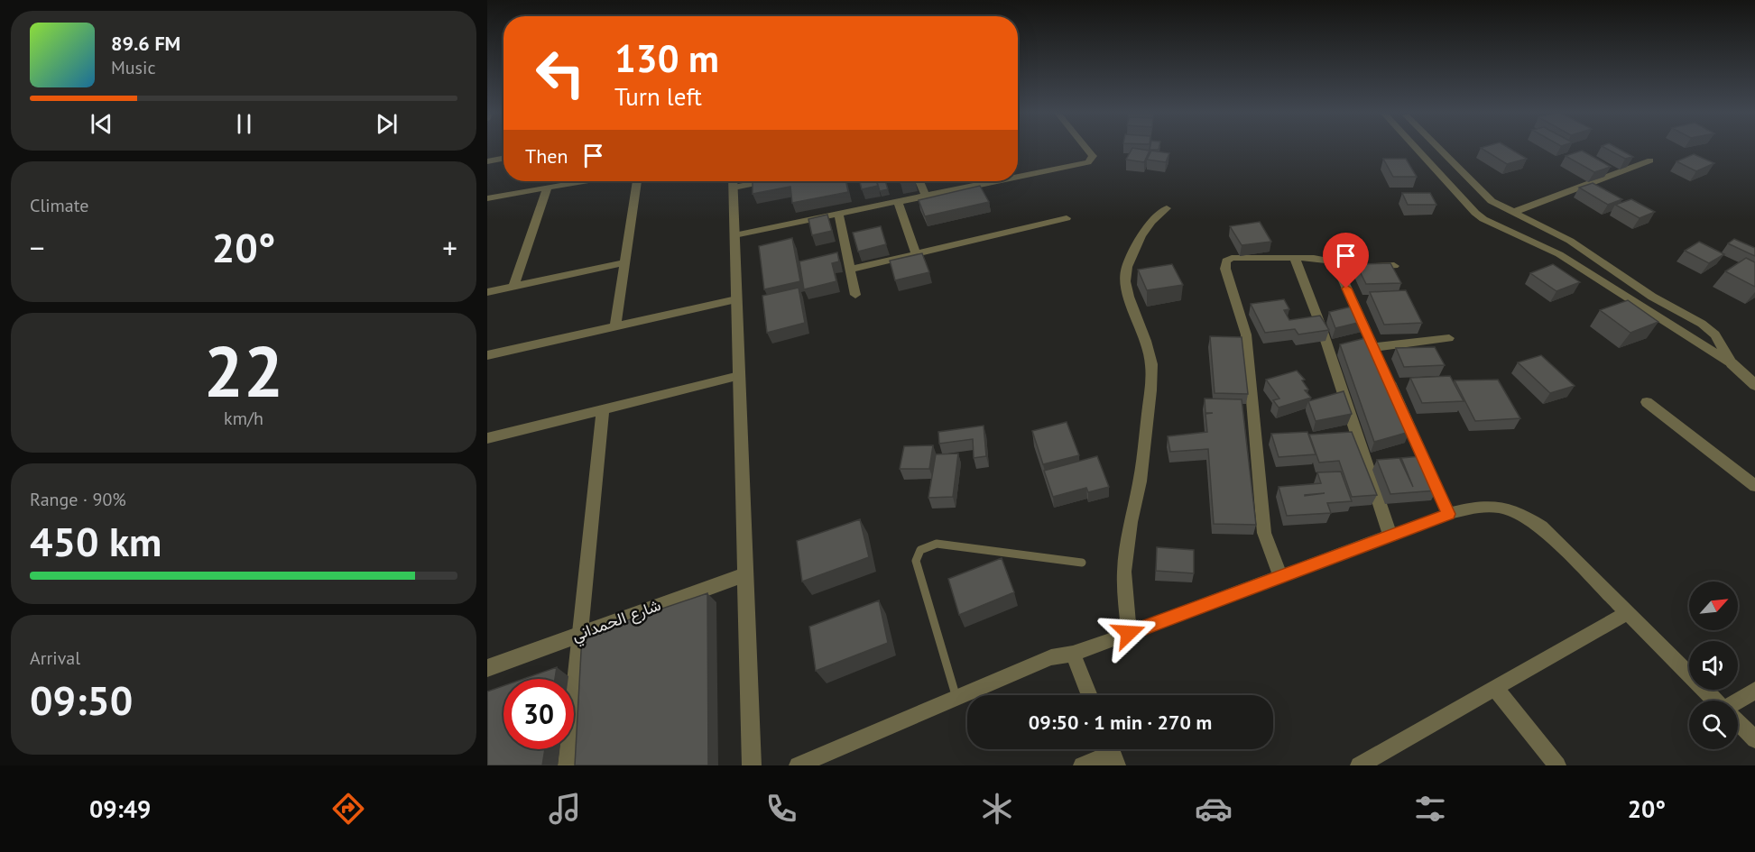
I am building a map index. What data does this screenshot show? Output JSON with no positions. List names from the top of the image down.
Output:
{
  "streets": {
    "street": ["شارع الحمداني"]
  },
  "north": "top right",
  "page": {
    "turn": ["130 m", "Turn left"],
    "song": ["89.6 FM", "Music"],
    "then": "Then",
    "tile": [
      "Climate",
      ["22", "km/h"],
      ["Range · 90%", "450 km"],
      ["Arrival", "09:50"]
    ],
    "heat": ["−", "20°", "+"],
    "limit": "30",
    "trip": "09:50 · 1 min · 270 m",
    "tabs": ["09:49", "20°"]
  }
}
